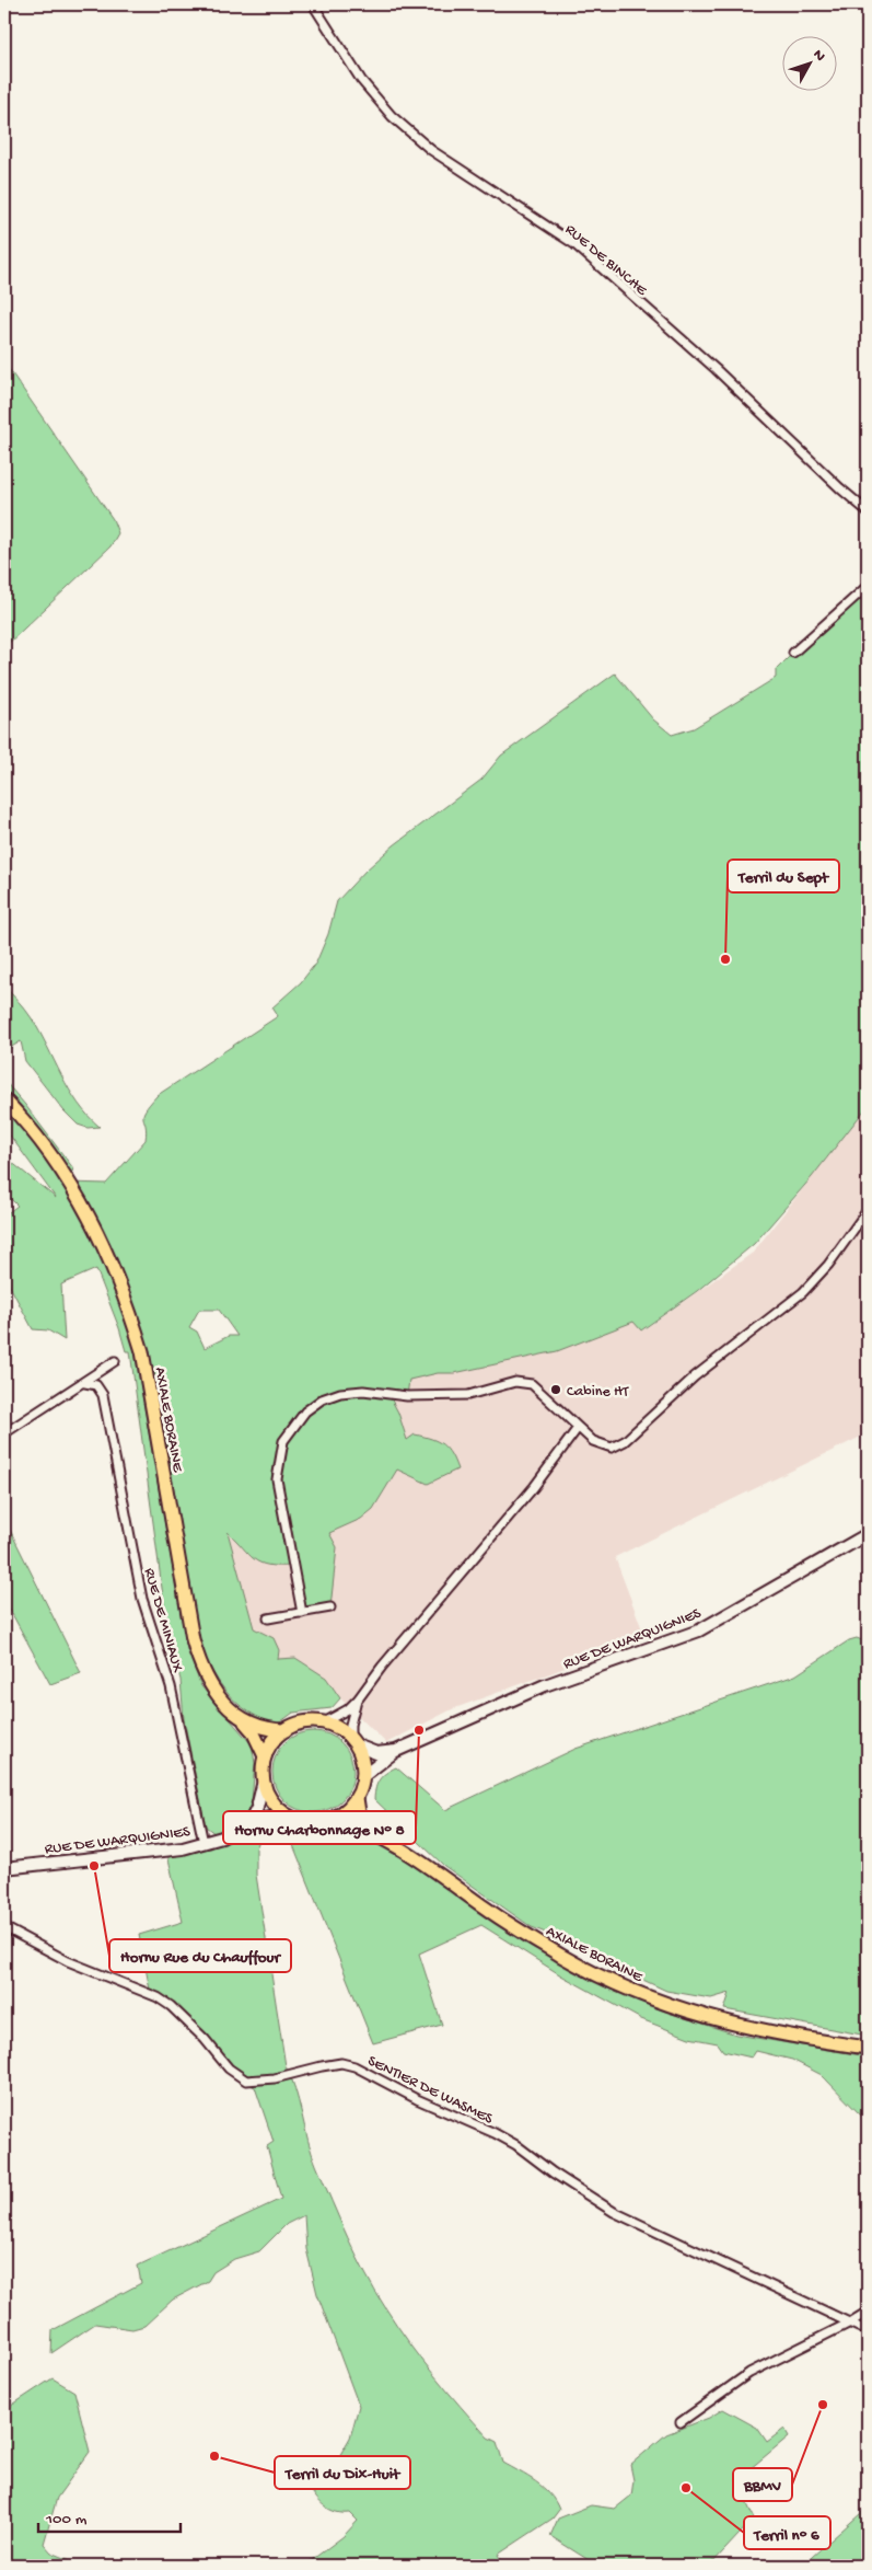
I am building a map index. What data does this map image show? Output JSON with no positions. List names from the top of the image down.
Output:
{
  "streets": {
    "main road": ["AXIALE BORAINE"],
    "street": [
      "RUE DE BINCHE",
      "RUE DE MINIAUX",
      "RUE DE WARQUIGNIES",
      "SENTIER DE WASMES"
    ]
  },
  "crossings": [
    ["AXIALE BORAINE", "RUE DE WARQUIGNIES"],
    ["RUE DE MINIAUX", "RUE DE WARQUIGNIES"]
  ],
  "places": [
    "Terril du Sept",
    "Cabine HT",
    "Hornu Charbonnage N° 8",
    "Hornu Rue du Chauffour",
    "BBMV",
    "Terril du Dix-Huit",
    "Terril n° 6"
  ],
  "scale_bar": "100 m",
  "north": "top right"
}
